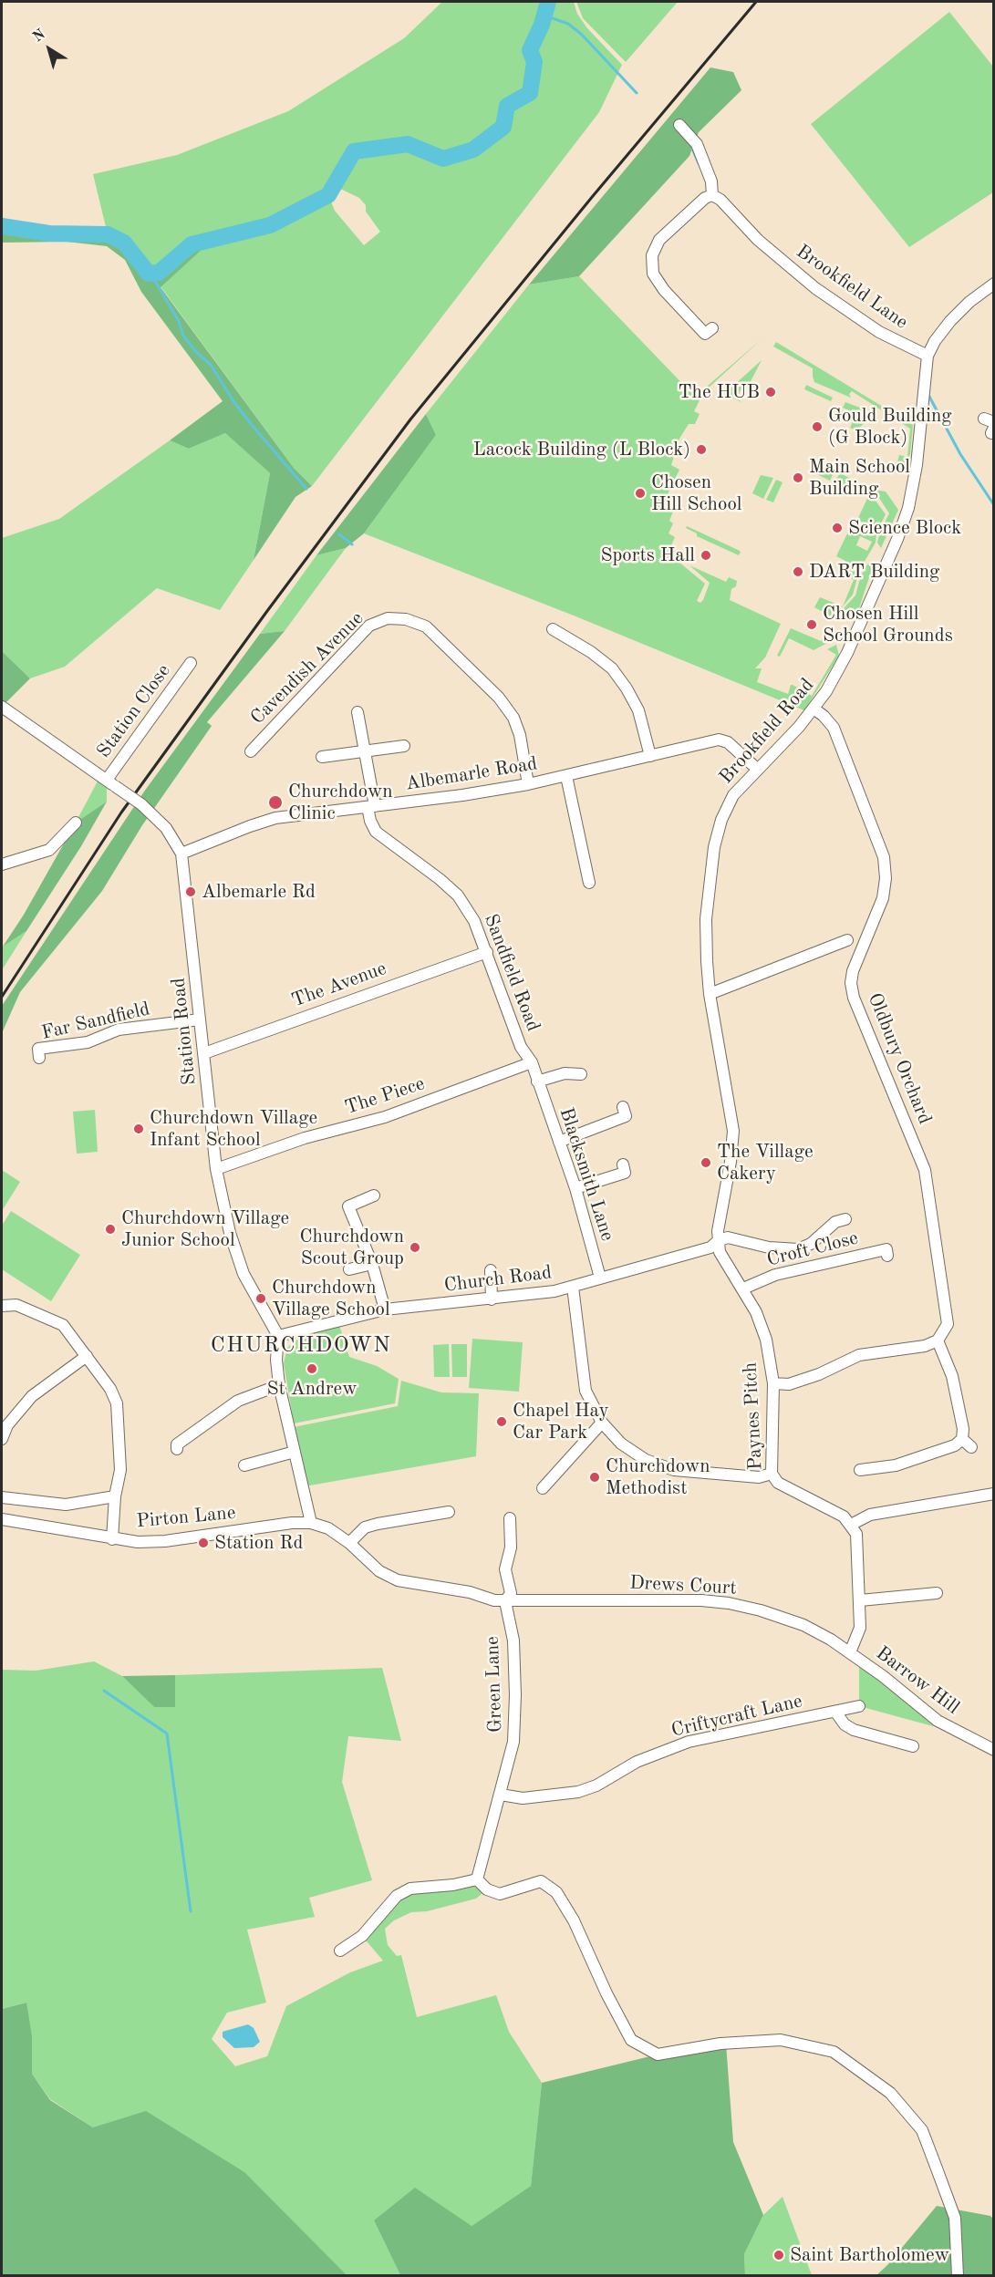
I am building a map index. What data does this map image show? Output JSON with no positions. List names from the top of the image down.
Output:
{
  "streets": {
    "street": [
      "Brookfield Lane",
      "Cavendish Avenue",
      "Station Close",
      "Brookfield Road",
      "Albemarle Road",
      "Sandfield Road",
      "The Avenue",
      "Far Sandfield",
      "Station Road",
      "Oldbury Orchard",
      "The Piece",
      "Blacksmith Lane",
      "Croft Close",
      "Church Road",
      "Paynes Pitch",
      "Pirton Lane",
      "Drews Court",
      "Barrow Hill",
      "Green Lane",
      "Criftycraft Lane"
    ]
  },
  "crossings": [
    ["Brookfield Lane", "Brookfield Road"],
    ["Cavendish Avenue", "Albemarle Road"],
    ["Station Close", "Station Road"],
    ["Brookfield Road", "Albemarle Road"],
    ["Brookfield Road", "Oldbury Orchard"],
    ["Brookfield Road", "Church Road"],
    ["Brookfield Road", "Paynes Pitch"],
    ["Albemarle Road", "Sandfield Road"],
    ["Albemarle Road", "Station Road"],
    ["Sandfield Road", "The Avenue"],
    ["Sandfield Road", "The Piece"],
    ["Sandfield Road", "Blacksmith Lane"],
    ["The Avenue", "Station Road"],
    ["Far Sandfield", "Station Road"],
    ["Station Road", "The Piece"],
    ["Station Road", "Church Road"],
    ["The Piece", "Blacksmith Lane"],
    ["Blacksmith Lane", "Church Road"],
    ["Croft Close", "Paynes Pitch"],
    ["Church Road", "Paynes Pitch"],
    ["Drews Court", "Barrow Hill"],
    ["Drews Court", "Green Lane"],
    ["Green Lane", "Criftycraft Lane"]
  ],
  "districts": ["CHURCHDOWN"],
  "places": [
    "The HUB",
    "Gould Building (G Block)",
    "Lacock Building (L Block)",
    "Main School Building",
    "Chosen Hill School",
    "Science Block",
    "Sports Hall",
    "DART Building",
    "Chosen Hill School Grounds",
    "Churchdown Clinic",
    "Albemarle Rd",
    "Churchdown Village Infant School",
    "The Village Cakery",
    "Churchdown Village Junior School",
    "Churchdown Scout Group",
    "Churchdown Village School",
    "St Andrew",
    "Chapel Hay Car Park",
    "Churchdown Methodist",
    "Station Rd",
    "Saint Bartholomew"
  ],
  "north": "top left"
}
